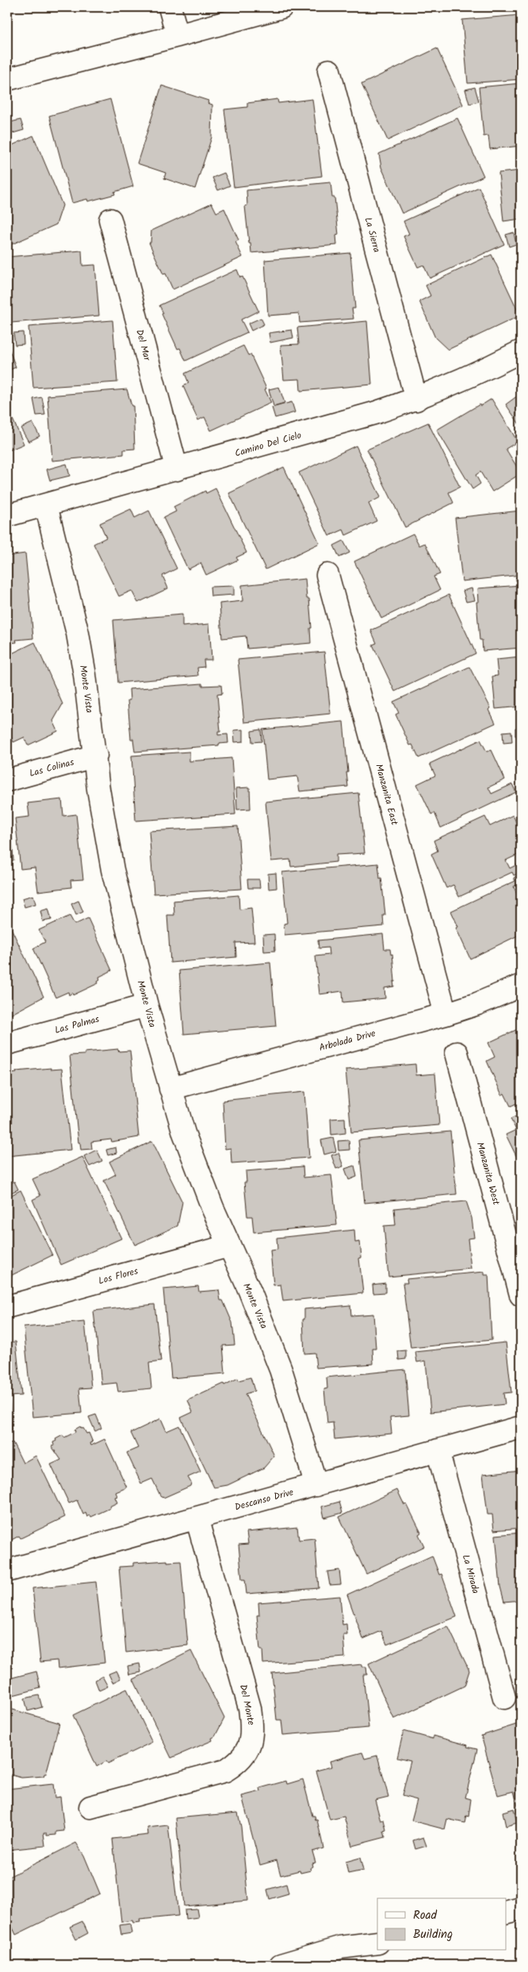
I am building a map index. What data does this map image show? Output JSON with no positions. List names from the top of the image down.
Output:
{
  "streets": {
    "street": [
      "La Sierra",
      "Del Mar",
      "Camino Del Cielo",
      "Monte Vista",
      "Las Colinas",
      "Manzanita East",
      "Las Palmas",
      "Arbolada Drive",
      "Manzanita West",
      "Los Flores",
      "Descanso Drive",
      "La Mirada",
      "Del Monte"
    ]
  },
  "crossings": [
    ["La Sierra", "Camino Del Cielo"],
    ["Del Mar", "Camino Del Cielo"],
    ["Camino Del Cielo", "Monte Vista"],
    ["Monte Vista", "Las Colinas"],
    ["Monte Vista", "Las Palmas"],
    ["Monte Vista", "Arbolada Drive"],
    ["Monte Vista", "Los Flores"],
    ["Monte Vista", "Descanso Drive"],
    ["Manzanita East", "Arbolada Drive"],
    ["Descanso Drive", "La Mirada"],
    ["Descanso Drive", "Del Monte"]
  ],
  "legend": ["Road", "Building"]
}
